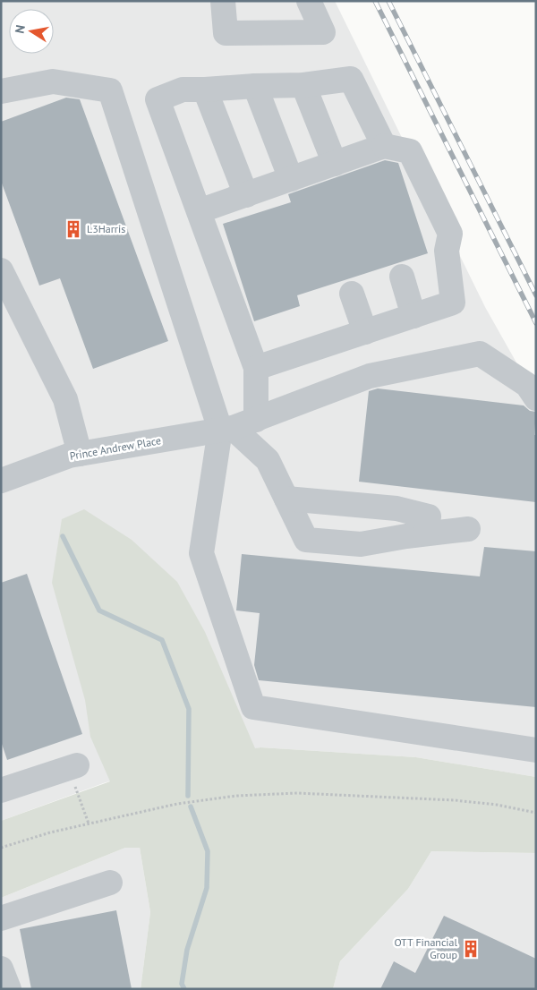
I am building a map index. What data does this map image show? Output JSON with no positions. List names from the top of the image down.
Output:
{
  "streets": {
    "street": ["Prince Andrew Place"]
  },
  "places": {
    "building": ["L3Harris", "OTT Financial Group"]
  },
  "north": "left"
}
